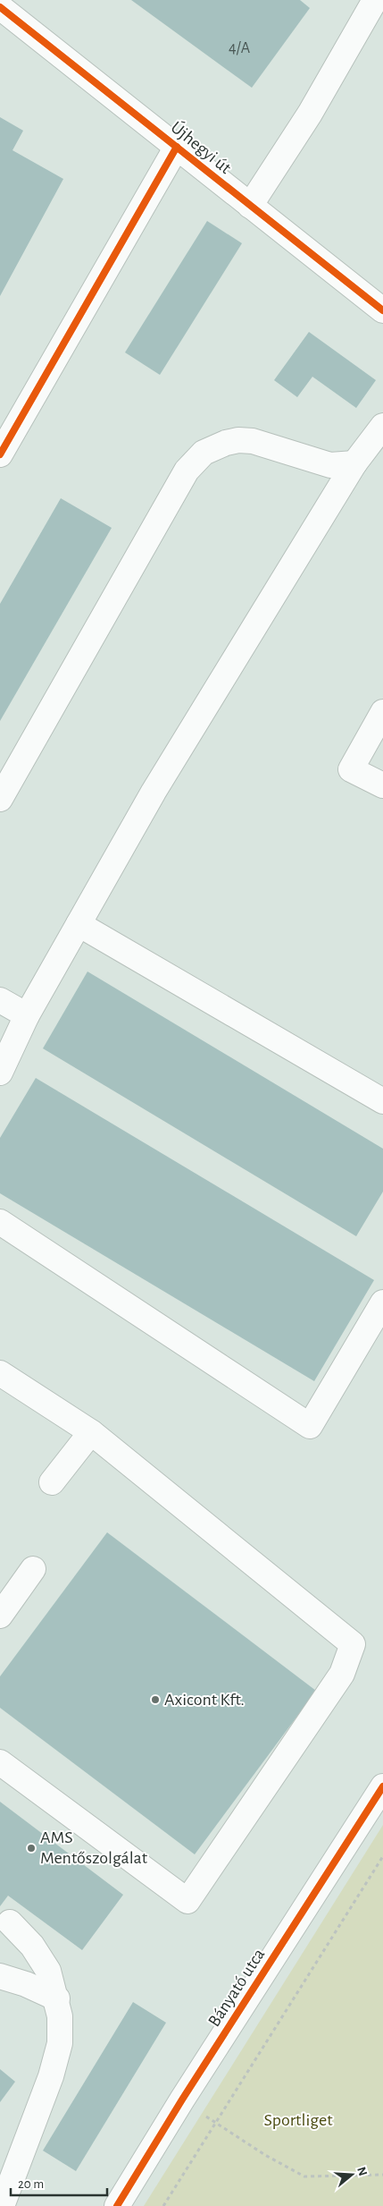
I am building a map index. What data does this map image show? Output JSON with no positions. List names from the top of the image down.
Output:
{
  "streets": {
    "street": ["Újhegyi út", "Bányató utca"]
  },
  "parks": ["Sportliget"],
  "places": ["Axicont Kft.", "AMS Mentőszolgálat"],
  "house_numbers": ["4/A"],
  "scale_bar": "20 m",
  "north": "right"
}
